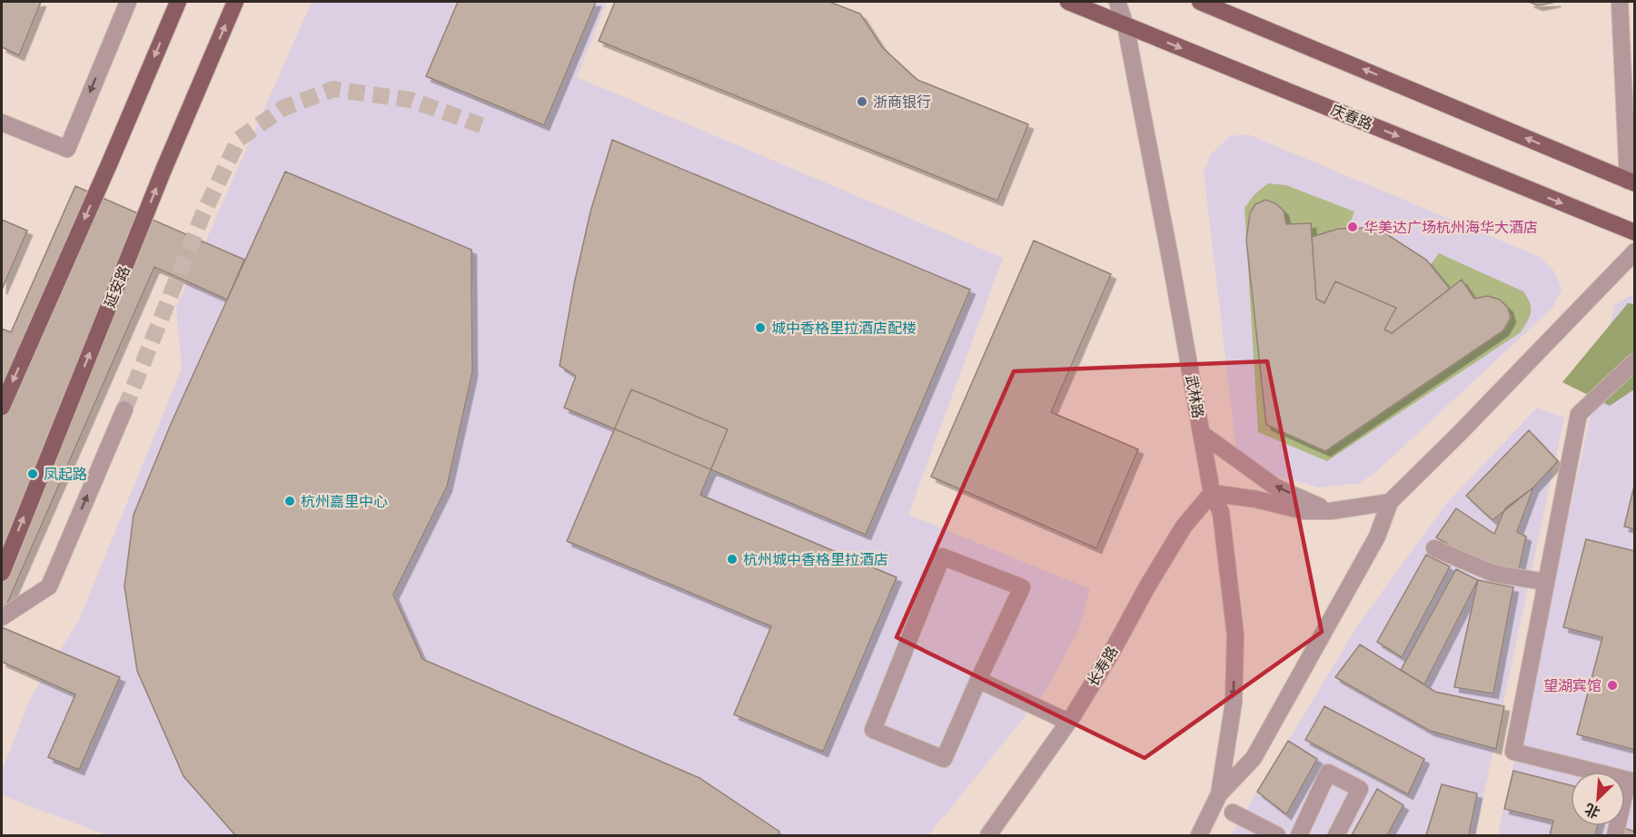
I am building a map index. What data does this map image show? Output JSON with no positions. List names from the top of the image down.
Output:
{
  "streets": {
    "main road": ["庆春路", "延安路"],
    "street": ["武林路", "长寿路"]
  },
  "crossings": [
    ["庆春路", "武林路"],
    ["武林路", "长寿路"]
  ],
  "places": [
    "浙商银行",
    "华美达广场杭州海华大酒店",
    "城中香格里拉酒店配楼",
    "凤起路",
    "杭州嘉里中心",
    "杭州城中香格里拉酒店",
    "望湖宾馆"
  ],
  "north": "bottom left"
}
